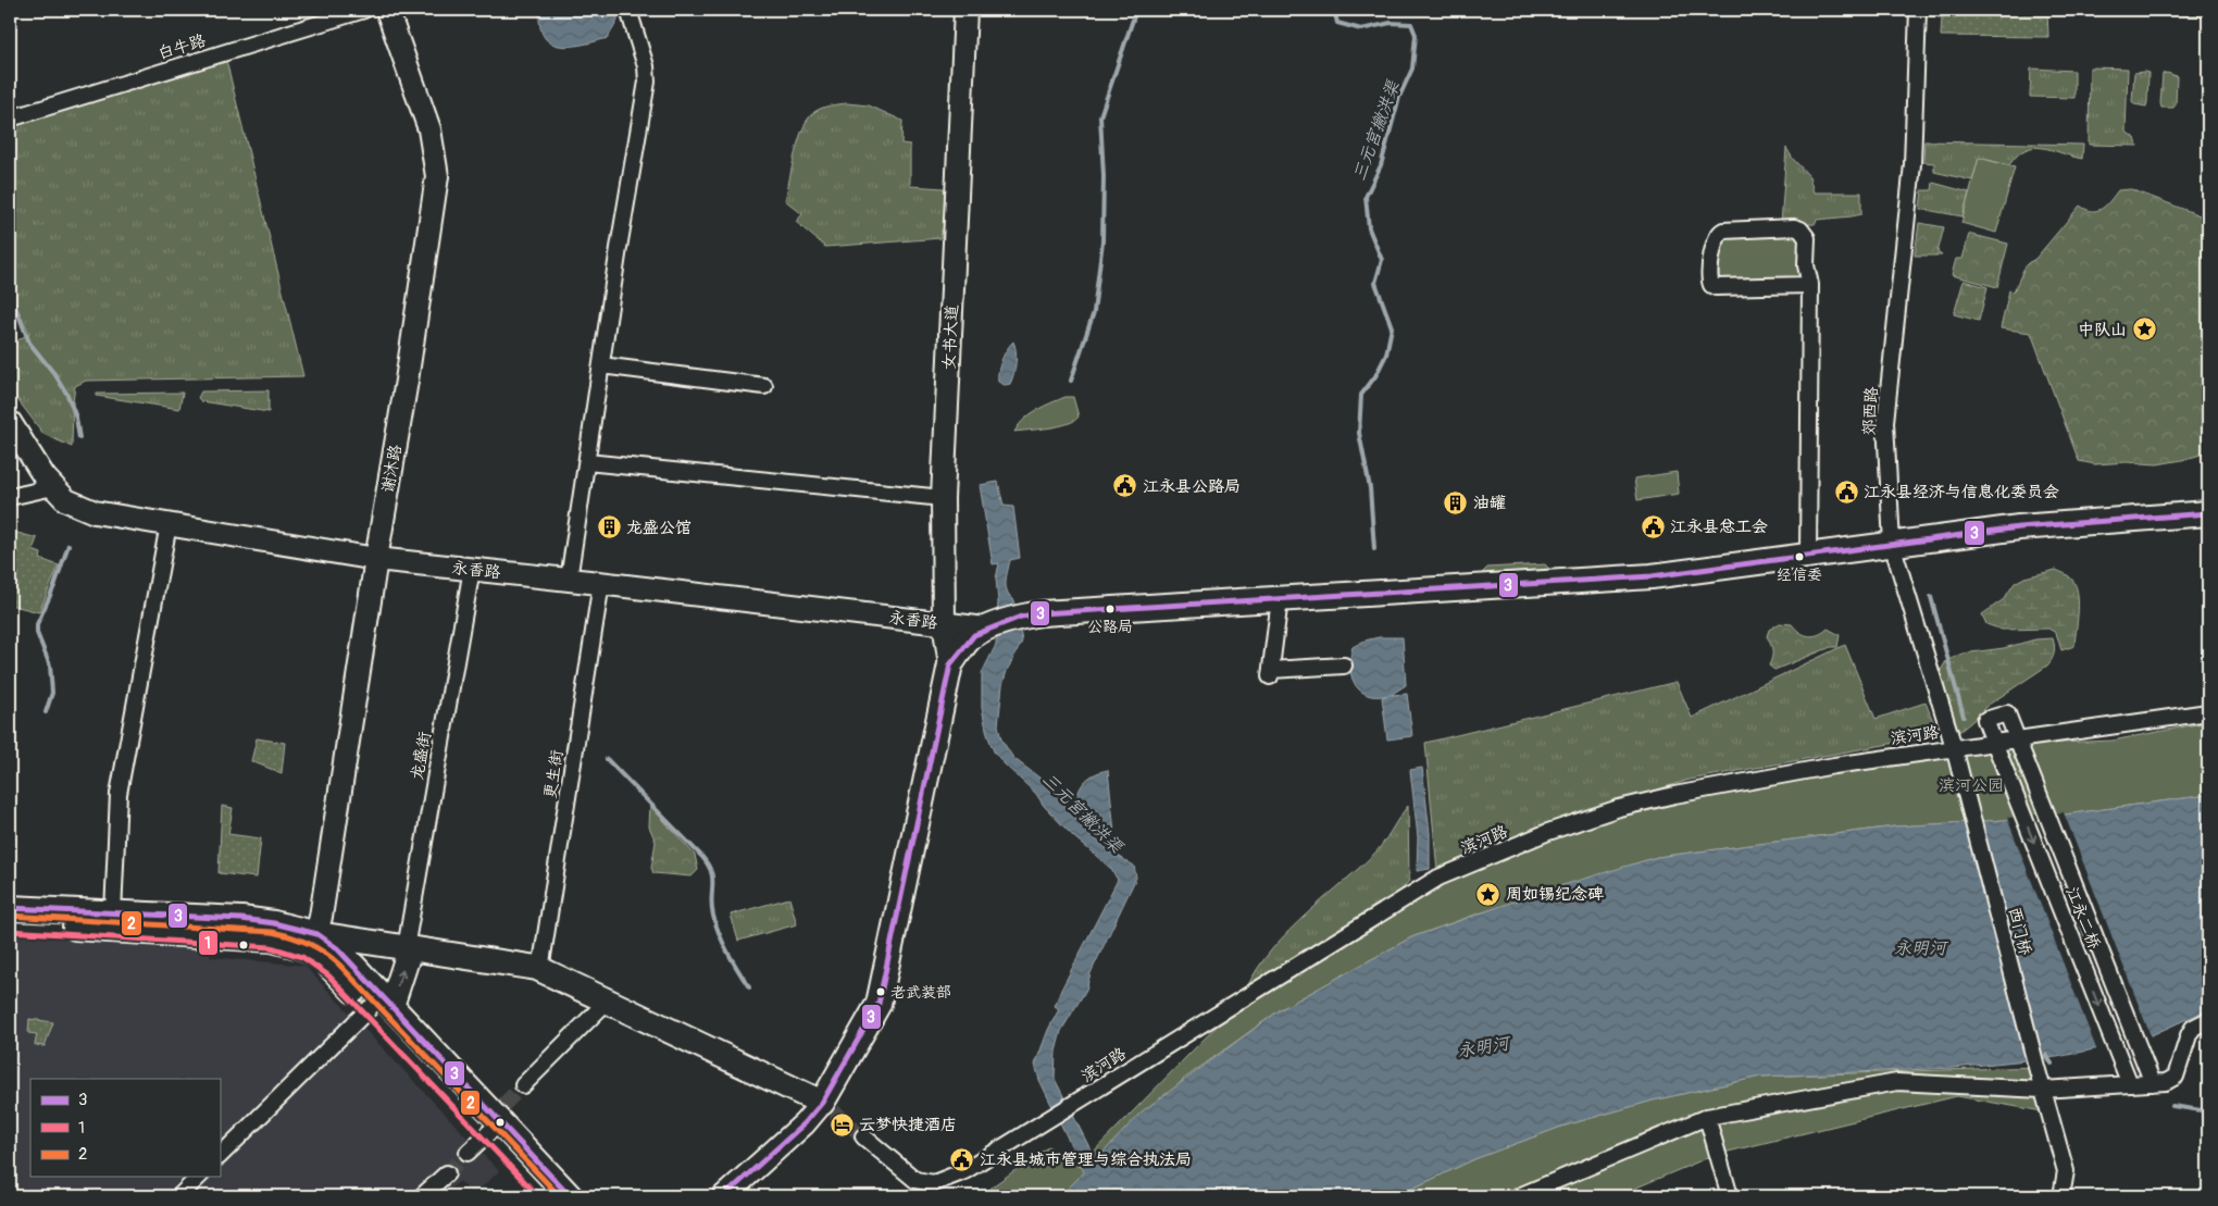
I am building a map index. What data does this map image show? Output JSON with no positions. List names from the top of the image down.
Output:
{
  "streets": {
    "main road": ["女书大道", "谢沐路", "永香路"],
    "street": [
      "白牛路",
      "郊西路",
      "滨河路",
      "龙盛街",
      "更生街",
      "江永二桥",
      "西门桥"
    ]
  },
  "crossings": [
    ["女书大道", "永香路"],
    ["郊西路", "滨河路"],
    ["郊西路", "西门桥"],
    ["谢沐路", "永香路"],
    ["永香路", "龙盛街"],
    ["永香路", "更生街"],
    ["滨河路", "江永二桥"]
  ],
  "water": ["三元宫撇洪渠", "永明河"],
  "parks": ["滨河公园"],
  "places": {
    "place": ["中队山", "周如锡纪念碑"],
    "public building": [
      "江永县公路局",
      "江永县经济与信息化委员会",
      "江永县总工会",
      "江永县城市管理与综合执法局"
    ],
    "building": ["油罐", "龙盛公馆"],
    "other": ["经信委", "公路局", "老武装部"],
    "hotel": ["云梦快捷酒店"]
  },
  "lines": ["transit line 3", "transit line 2", "transit line 1"],
  "legend": ["3", "1", "2"]
}
